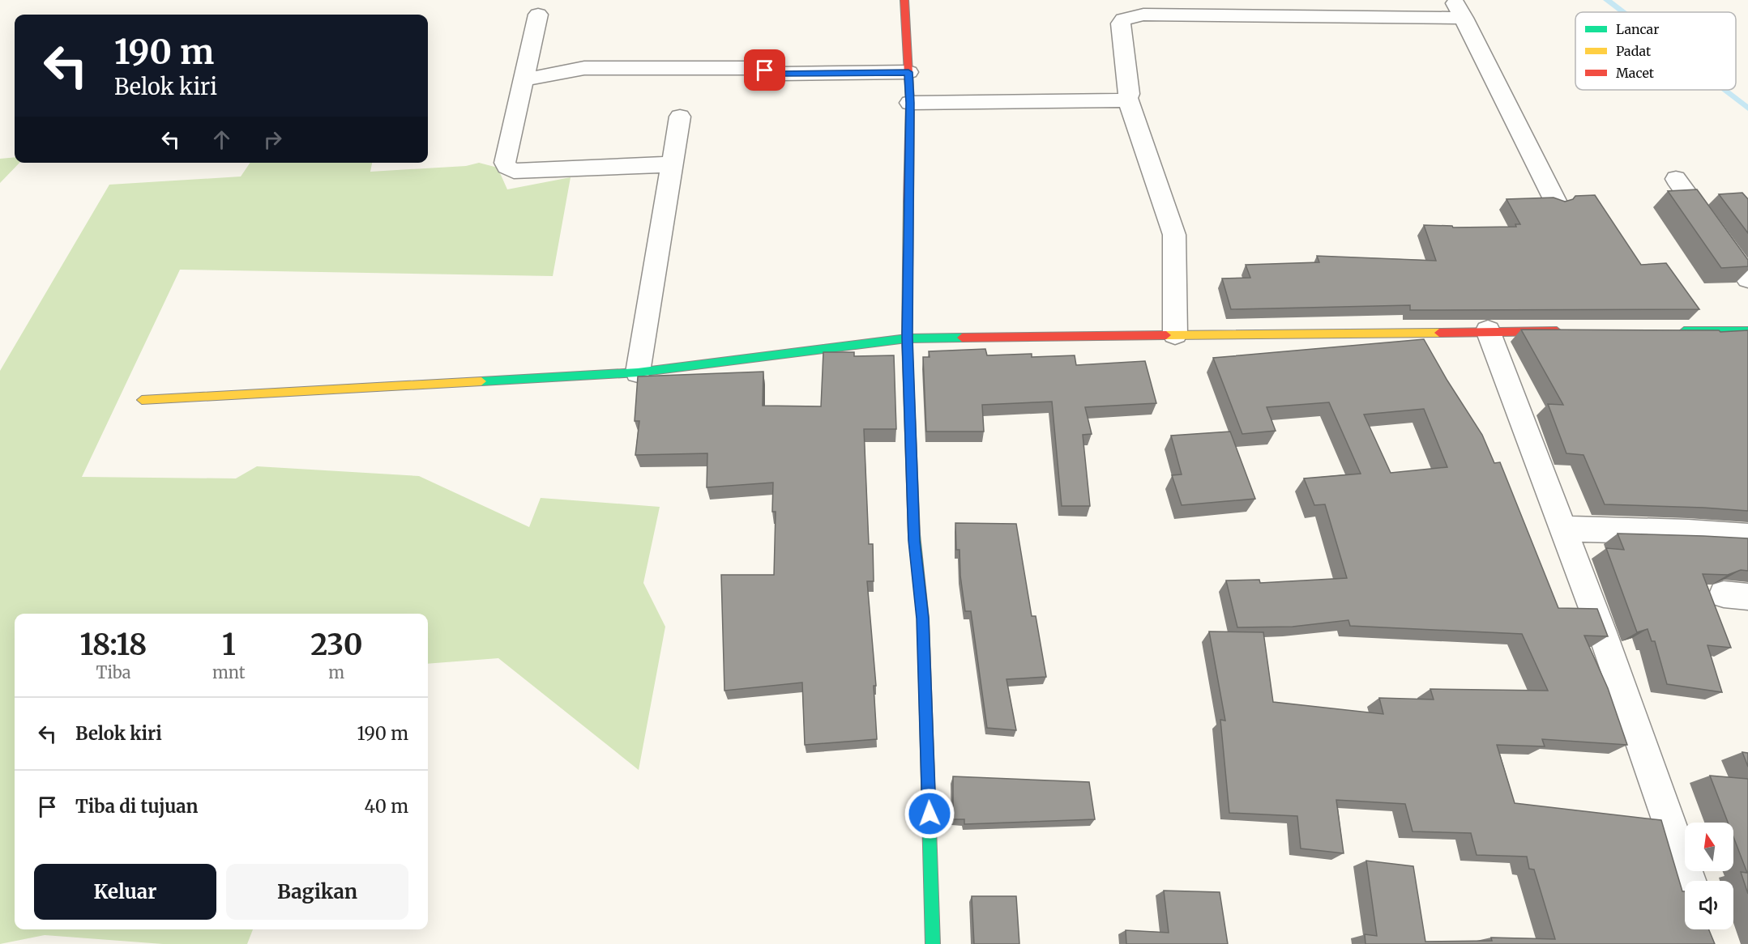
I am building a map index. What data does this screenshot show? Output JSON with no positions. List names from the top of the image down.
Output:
{
  "legend": ["Lancar", "Padat", "Macet"],
  "north": "top",
  "page": {
    "turn": ["190 m", "Belok kiri"],
    "eta": [
      "18:18",
      "Tiba",
      "1",
      "mnt",
      "230",
      "m"
    ],
    "list": [
      {
        "name": "Belok kiri",
        "value": "190 m"
      },
      {
        "name": "Tiba di tujuan",
        "value": "40 m"
      }
    ],
    "buttons": ["Keluar", "Bagikan"]
  }
}
